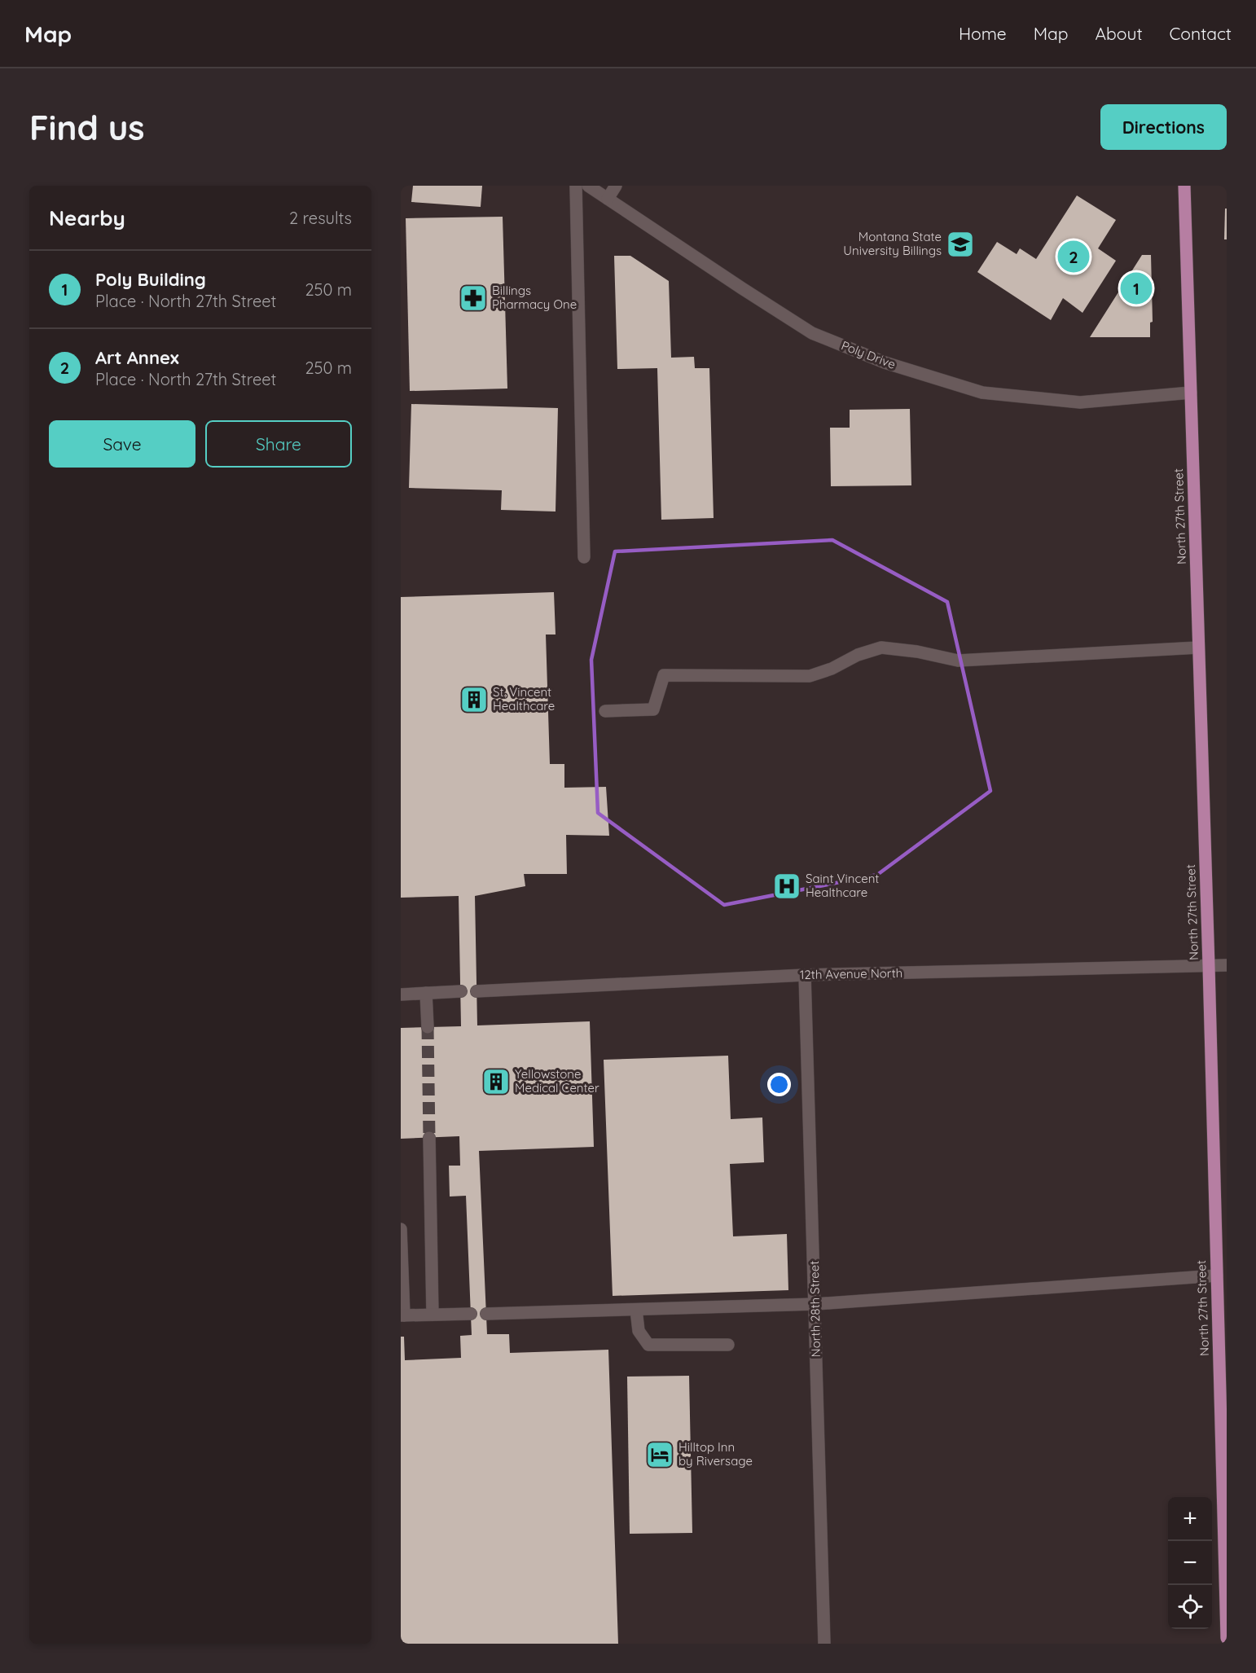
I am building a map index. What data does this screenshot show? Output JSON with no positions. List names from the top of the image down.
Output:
{
  "streets": {
    "main road": ["North 27th Street"],
    "street": ["Poly Drive", "12th Avenue North", "North 28th Street"]
  },
  "crossings": [
    ["Poly Drive", "North 27th Street"],
    ["North 27th Street", "12th Avenue North"],
    ["12th Avenue North", "North 28th Street"]
  ],
  "places": {
    "school or university": ["Montana State University Billings"],
    "pharmacy": ["Billings Pharmacy One"],
    "building": ["St. Vincent Healthcare", "Yellowstone Medical Center"],
    "hospital": ["Saint Vincent Healthcare"],
    "hotel": ["Hilltop Inn by Riversage"]
  },
  "page": {
    "header": "Map",
    "nav": [
      "Home",
      "Map",
      "About",
      "Contact"
    ],
    "buttons": [
      "Directions",
      ["Save", "Share"]
    ],
    "title": "Find us",
    "heading": ["Nearby", "2 results"],
    "pins": ["2", "1"],
    "list": [
      {
        "mark": "1",
        "name": "Poly Building",
        "note": "Place · North 27th Street",
        "value": "250 m"
      },
      {
        "mark": "2",
        "name": "Art Annex",
        "note": "Place · North 27th Street",
        "value": "250 m"
      }
    ],
    "map_buttons": ["+", "−"]
  }
}
